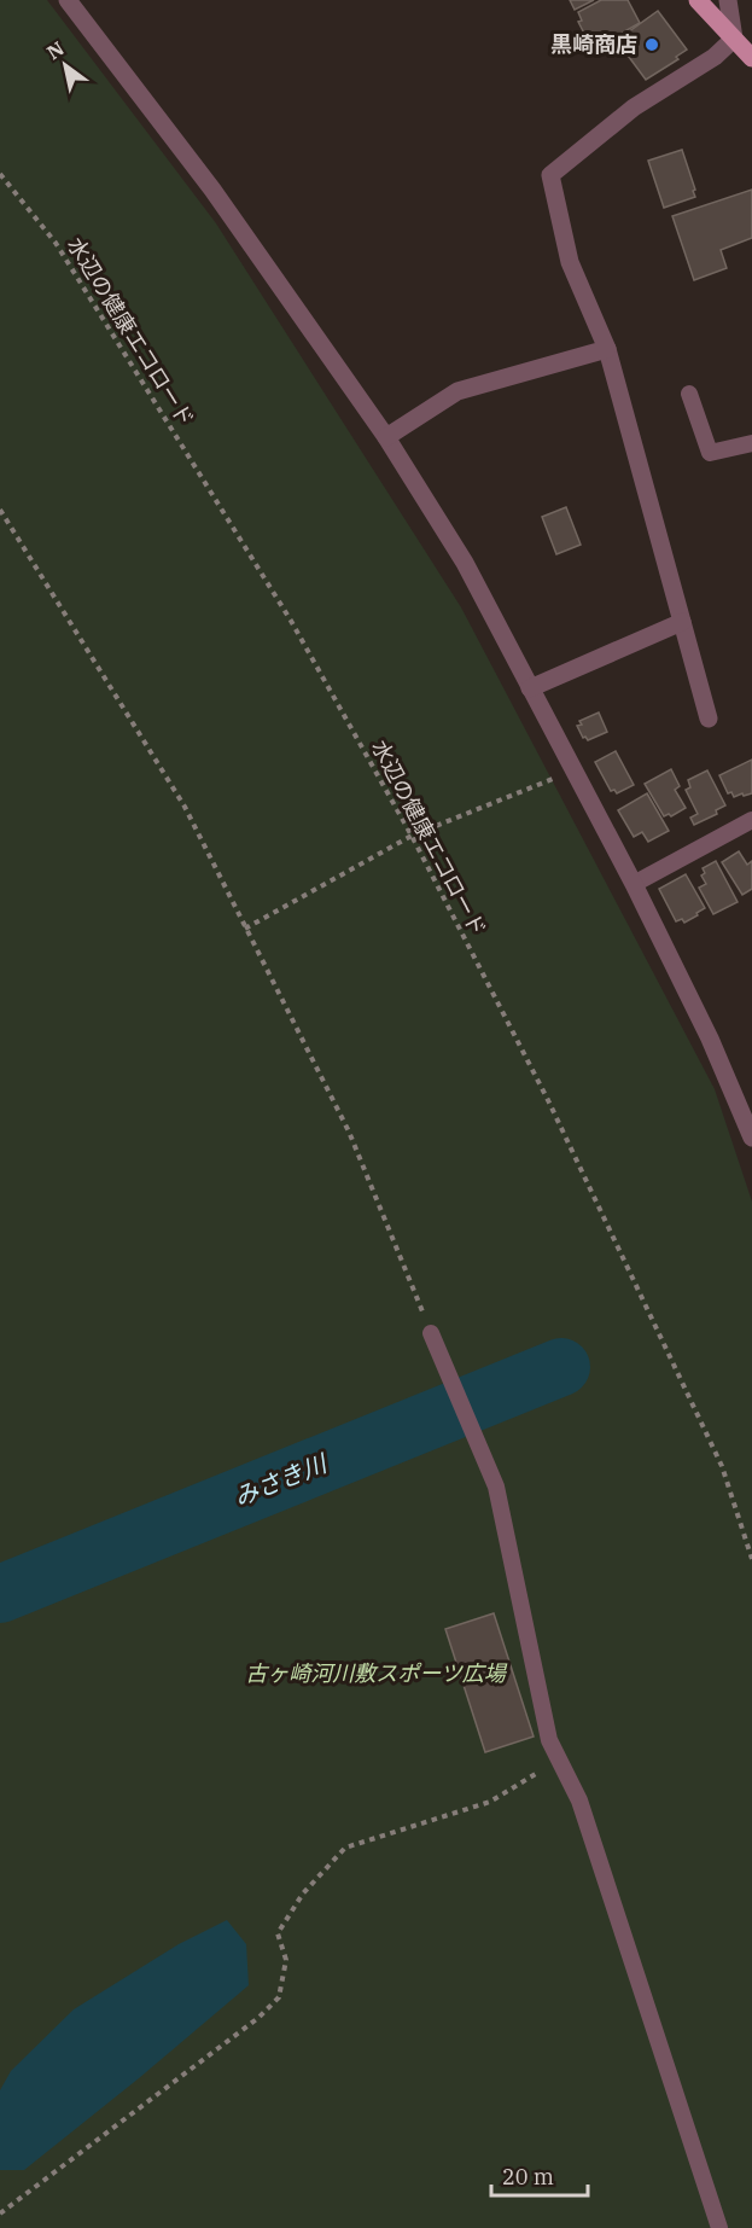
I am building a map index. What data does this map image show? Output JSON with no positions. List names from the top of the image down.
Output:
{
  "streets": {
    "path": ["水辺の健康エコロード"]
  },
  "water": ["みさき川"],
  "parks": ["古ヶ崎河川敷スポーツ広場"],
  "places": ["黒崎商店"],
  "scale_bar": "20 m",
  "north": "top left"
}
